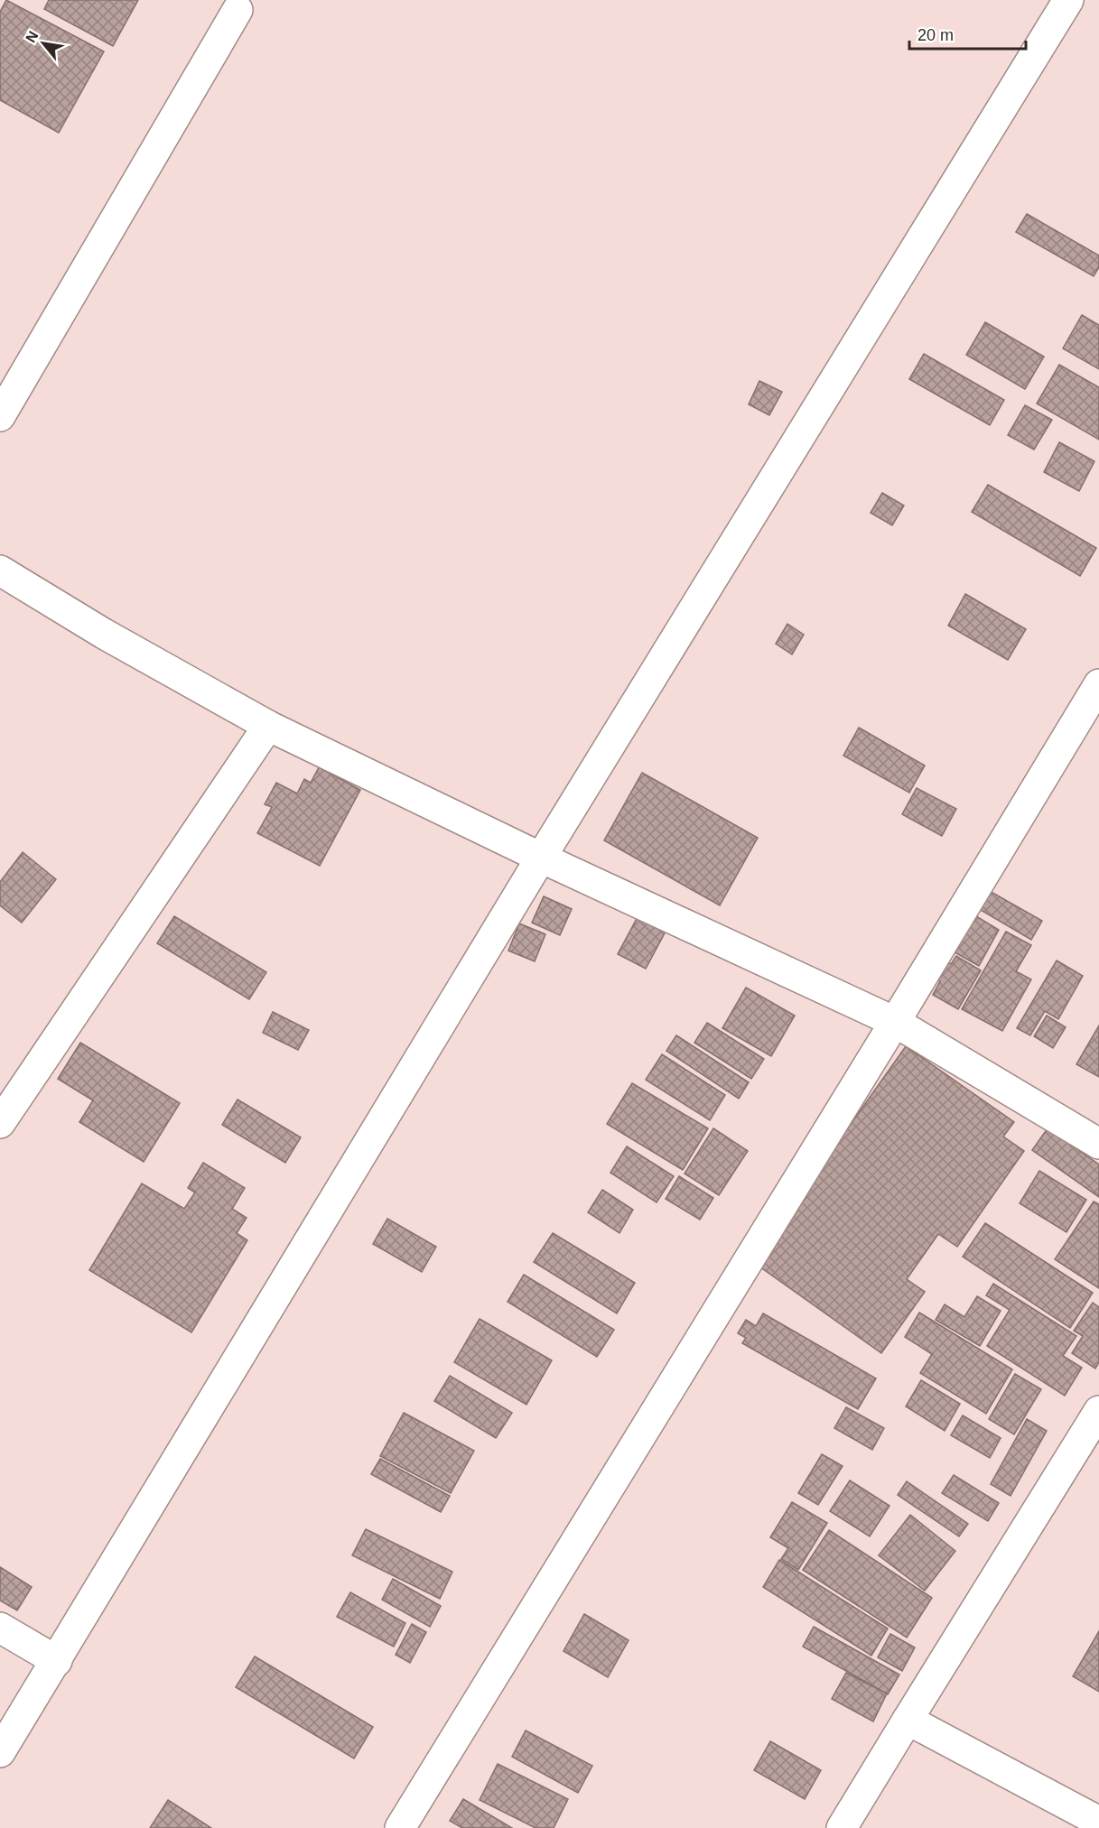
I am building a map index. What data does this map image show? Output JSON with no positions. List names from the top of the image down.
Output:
{
  "scale_bar": "20 m",
  "north": "top left"
}
